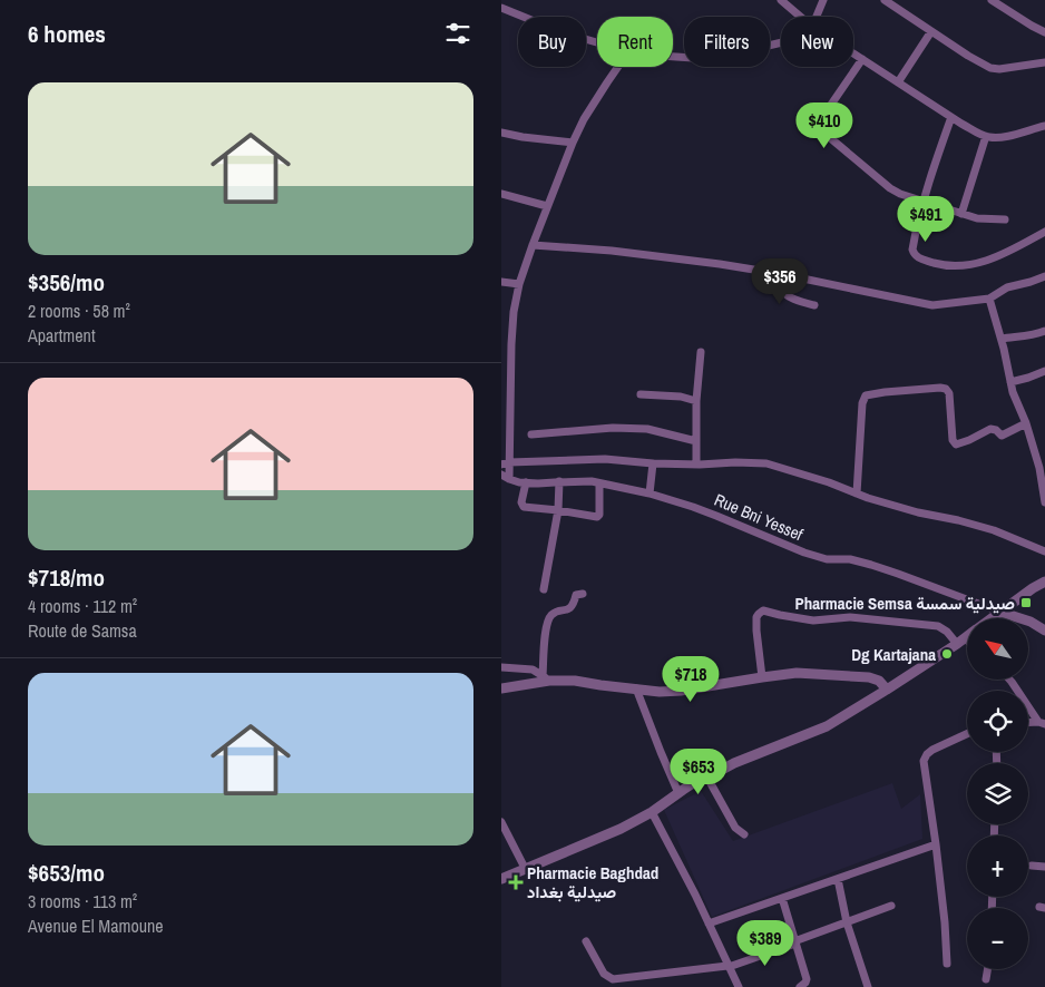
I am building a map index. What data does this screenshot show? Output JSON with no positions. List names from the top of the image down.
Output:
{
  "streets": {
    "street": ["Rue Bni Yessef"]
  },
  "places": {
    "transit": ["Pharmacie Semsa صيدلية سمسة"],
    "other": ["Dg Kartajana"],
    "health": ["Pharmacie Baghdad صيدلية بغداد"]
  },
  "north": "top left",
  "page": {
    "heading": "6 homes",
    "chip": [
      "Buy",
      "Rent",
      "Filters",
      "New"
    ],
    "list": [
      {
        "name": "$356/mo",
        "note": "2 rooms · 58 m² · Apartment"
      },
      {
        "name": "$718/mo",
        "note": "4 rooms · 112 m² · Route de Samsa"
      },
      {
        "name": "$653/mo",
        "note": "3 rooms · 113 m² · Avenue El Mamoune"
      }
    ],
    "price": [
      "$410",
      "$491",
      "$356",
      "$718",
      "$653",
      "$389"
    ],
    "map_buttons": ["+", "−"]
  }
}
